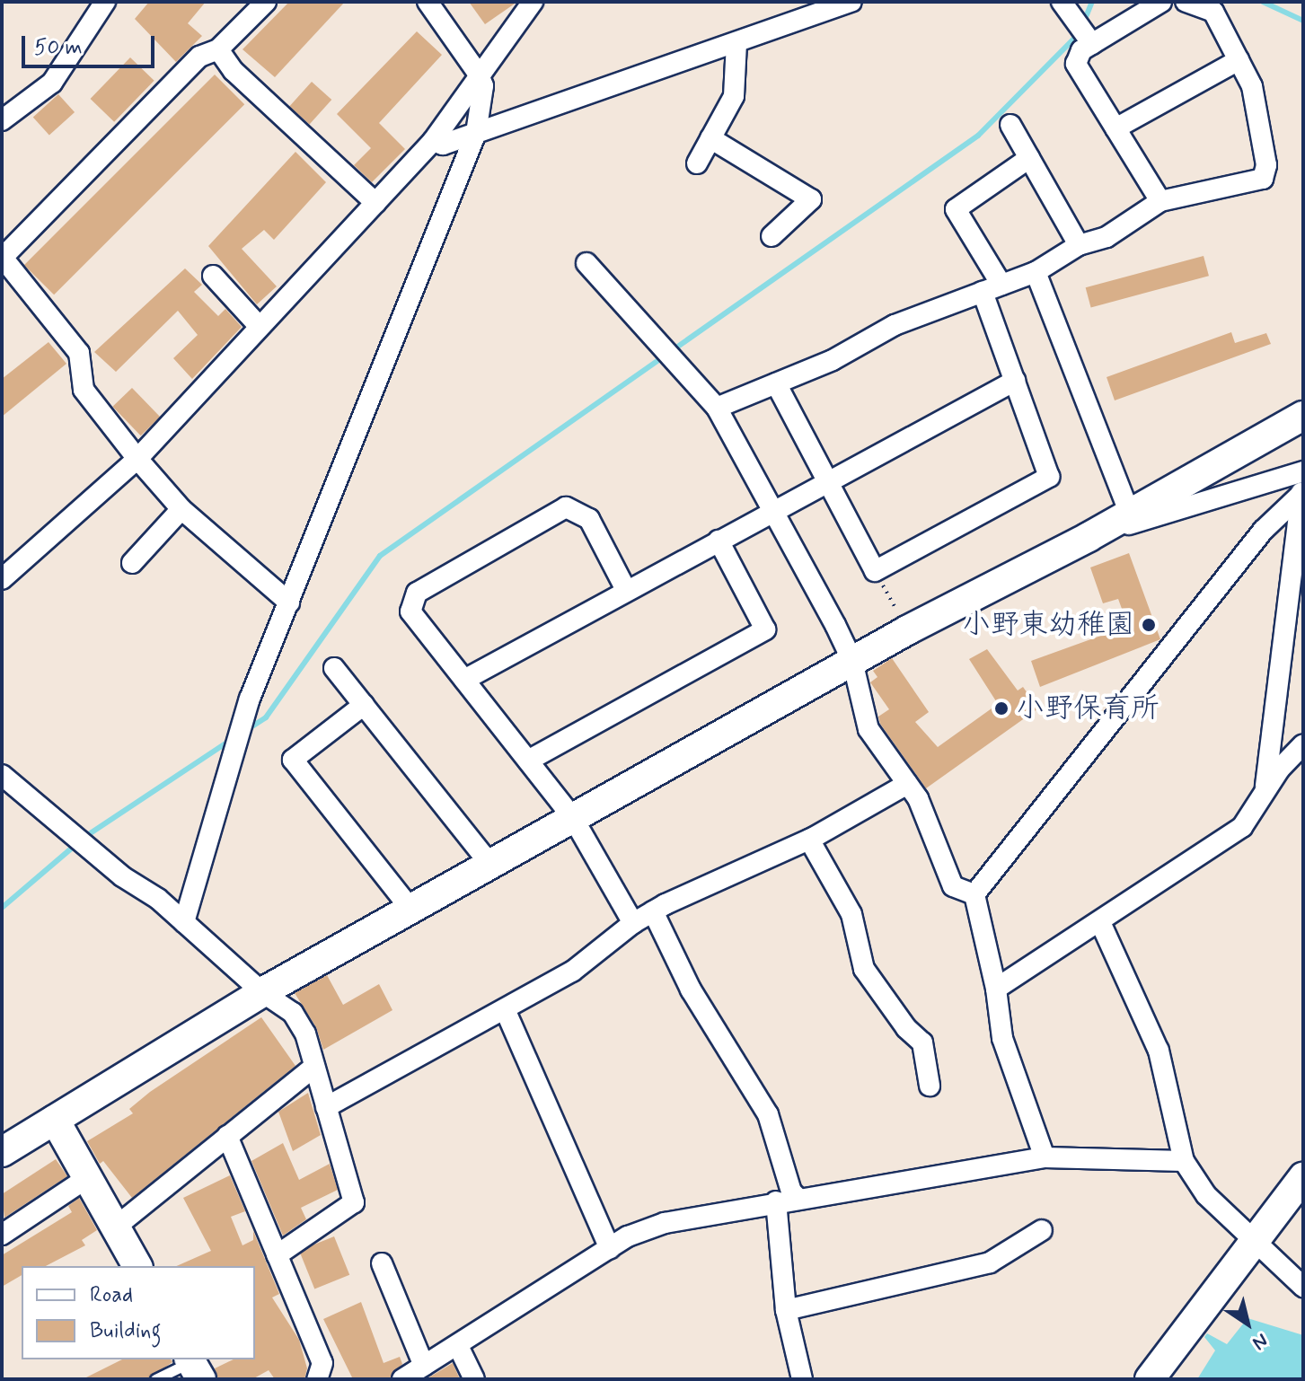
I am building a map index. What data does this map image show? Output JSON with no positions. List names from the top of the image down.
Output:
{
  "places": ["小野東幼稚園", "小野保育所"],
  "legend": ["Road", "Building"],
  "scale_bar": "50 m",
  "north": "bottom right"
}
